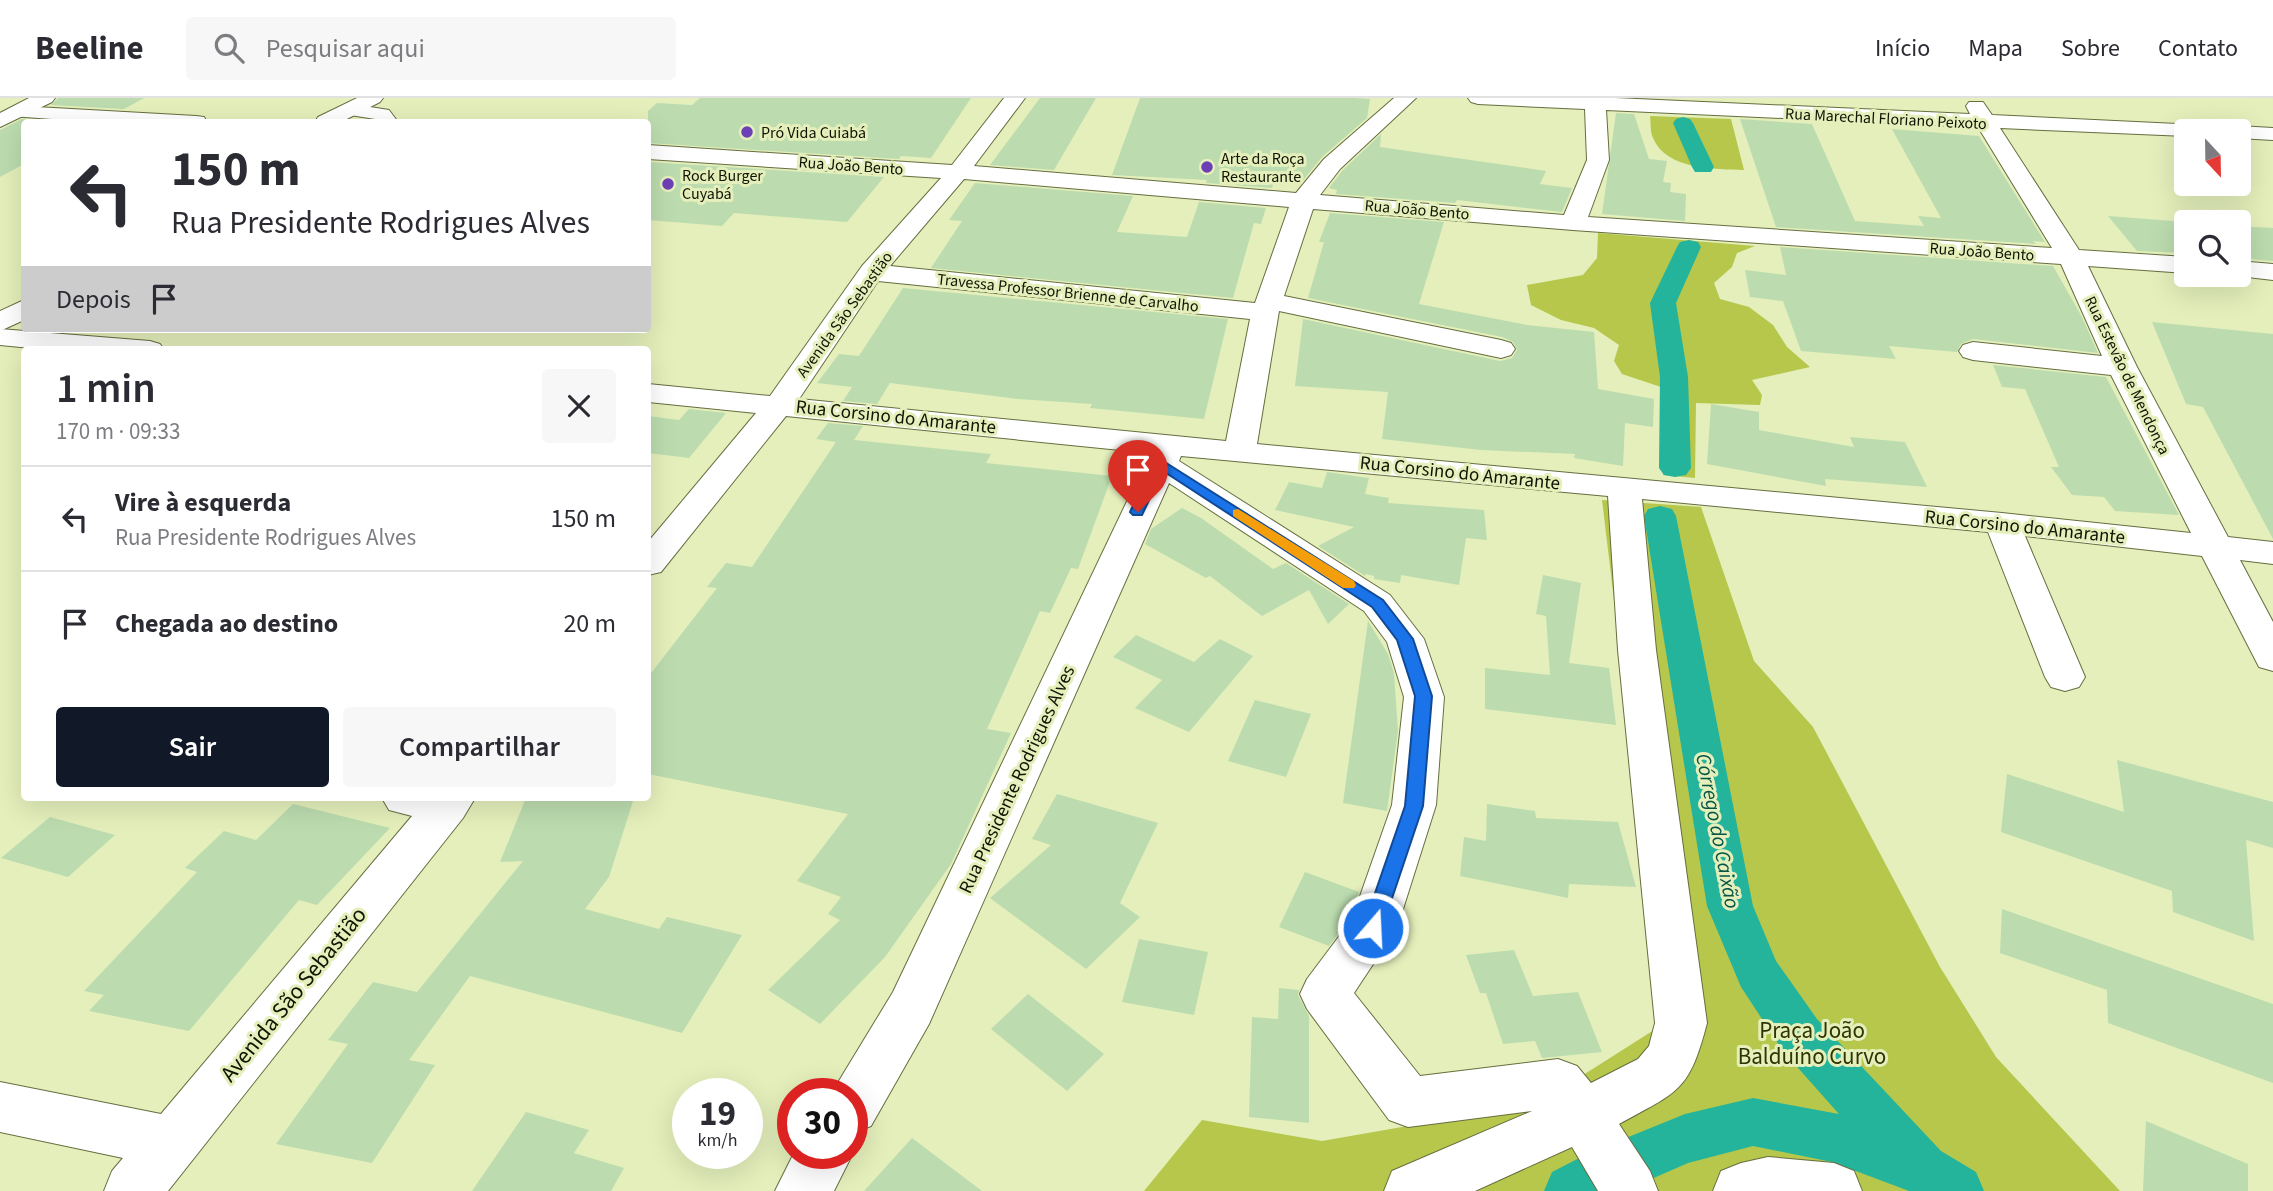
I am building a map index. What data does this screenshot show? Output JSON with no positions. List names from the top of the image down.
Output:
{
  "streets": {
    "street": [
      "Rua Marechal Floriano Peixoto",
      "Rua João Bento",
      "Travessa Professor Brienne de Carvalho",
      "Avenida São Sebastião",
      "Rua Estevão de Mendonça",
      "Rua Corsino do Amarante",
      "Rua Presidente Rodrigues Alves"
    ]
  },
  "crossings": [
    ["Rua Marechal Floriano Peixoto", "Rua Estevão de Mendonça"],
    ["Rua João Bento", "Avenida São Sebastião"],
    ["Rua João Bento", "Rua Estevão de Mendonça"],
    ["Travessa Professor Brienne de Carvalho", "Avenida São Sebastião"],
    ["Avenida São Sebastião", "Rua Corsino do Amarante"],
    ["Rua Estevão de Mendonça", "Rua Corsino do Amarante"],
    ["Rua Corsino do Amarante", "Rua Presidente Rodrigues Alves"]
  ],
  "water": ["Córrego do Caixão"],
  "parks": ["Praça João Balduíno Curvo"],
  "places": ["Pró Vida Cuiabá", "Arte da Roça Restaurante", "Rock Burger Cuyabá"],
  "north": "bottom",
  "page": {
    "header": "Beeline",
    "search": "Pesquisar aqui",
    "nav": [
      "Início",
      "Mapa",
      "Sobre",
      "Contato"
    ],
    "turn": ["150 m", "Rua Presidente Rodrigues Alves"],
    "then": "Depois",
    "heading": ["1 min", "170 m · 09:33"],
    "list": [
      {
        "name": "Vire à esquerda",
        "note": "Rua Presidente Rodrigues Alves",
        "value": "150 m"
      },
      {
        "name": "Chegada ao destino",
        "value": "20 m"
      }
    ],
    "buttons": ["Sair", "Compartilhar"],
    "speed": "19 km/h",
    "limit": "30"
  }
}
